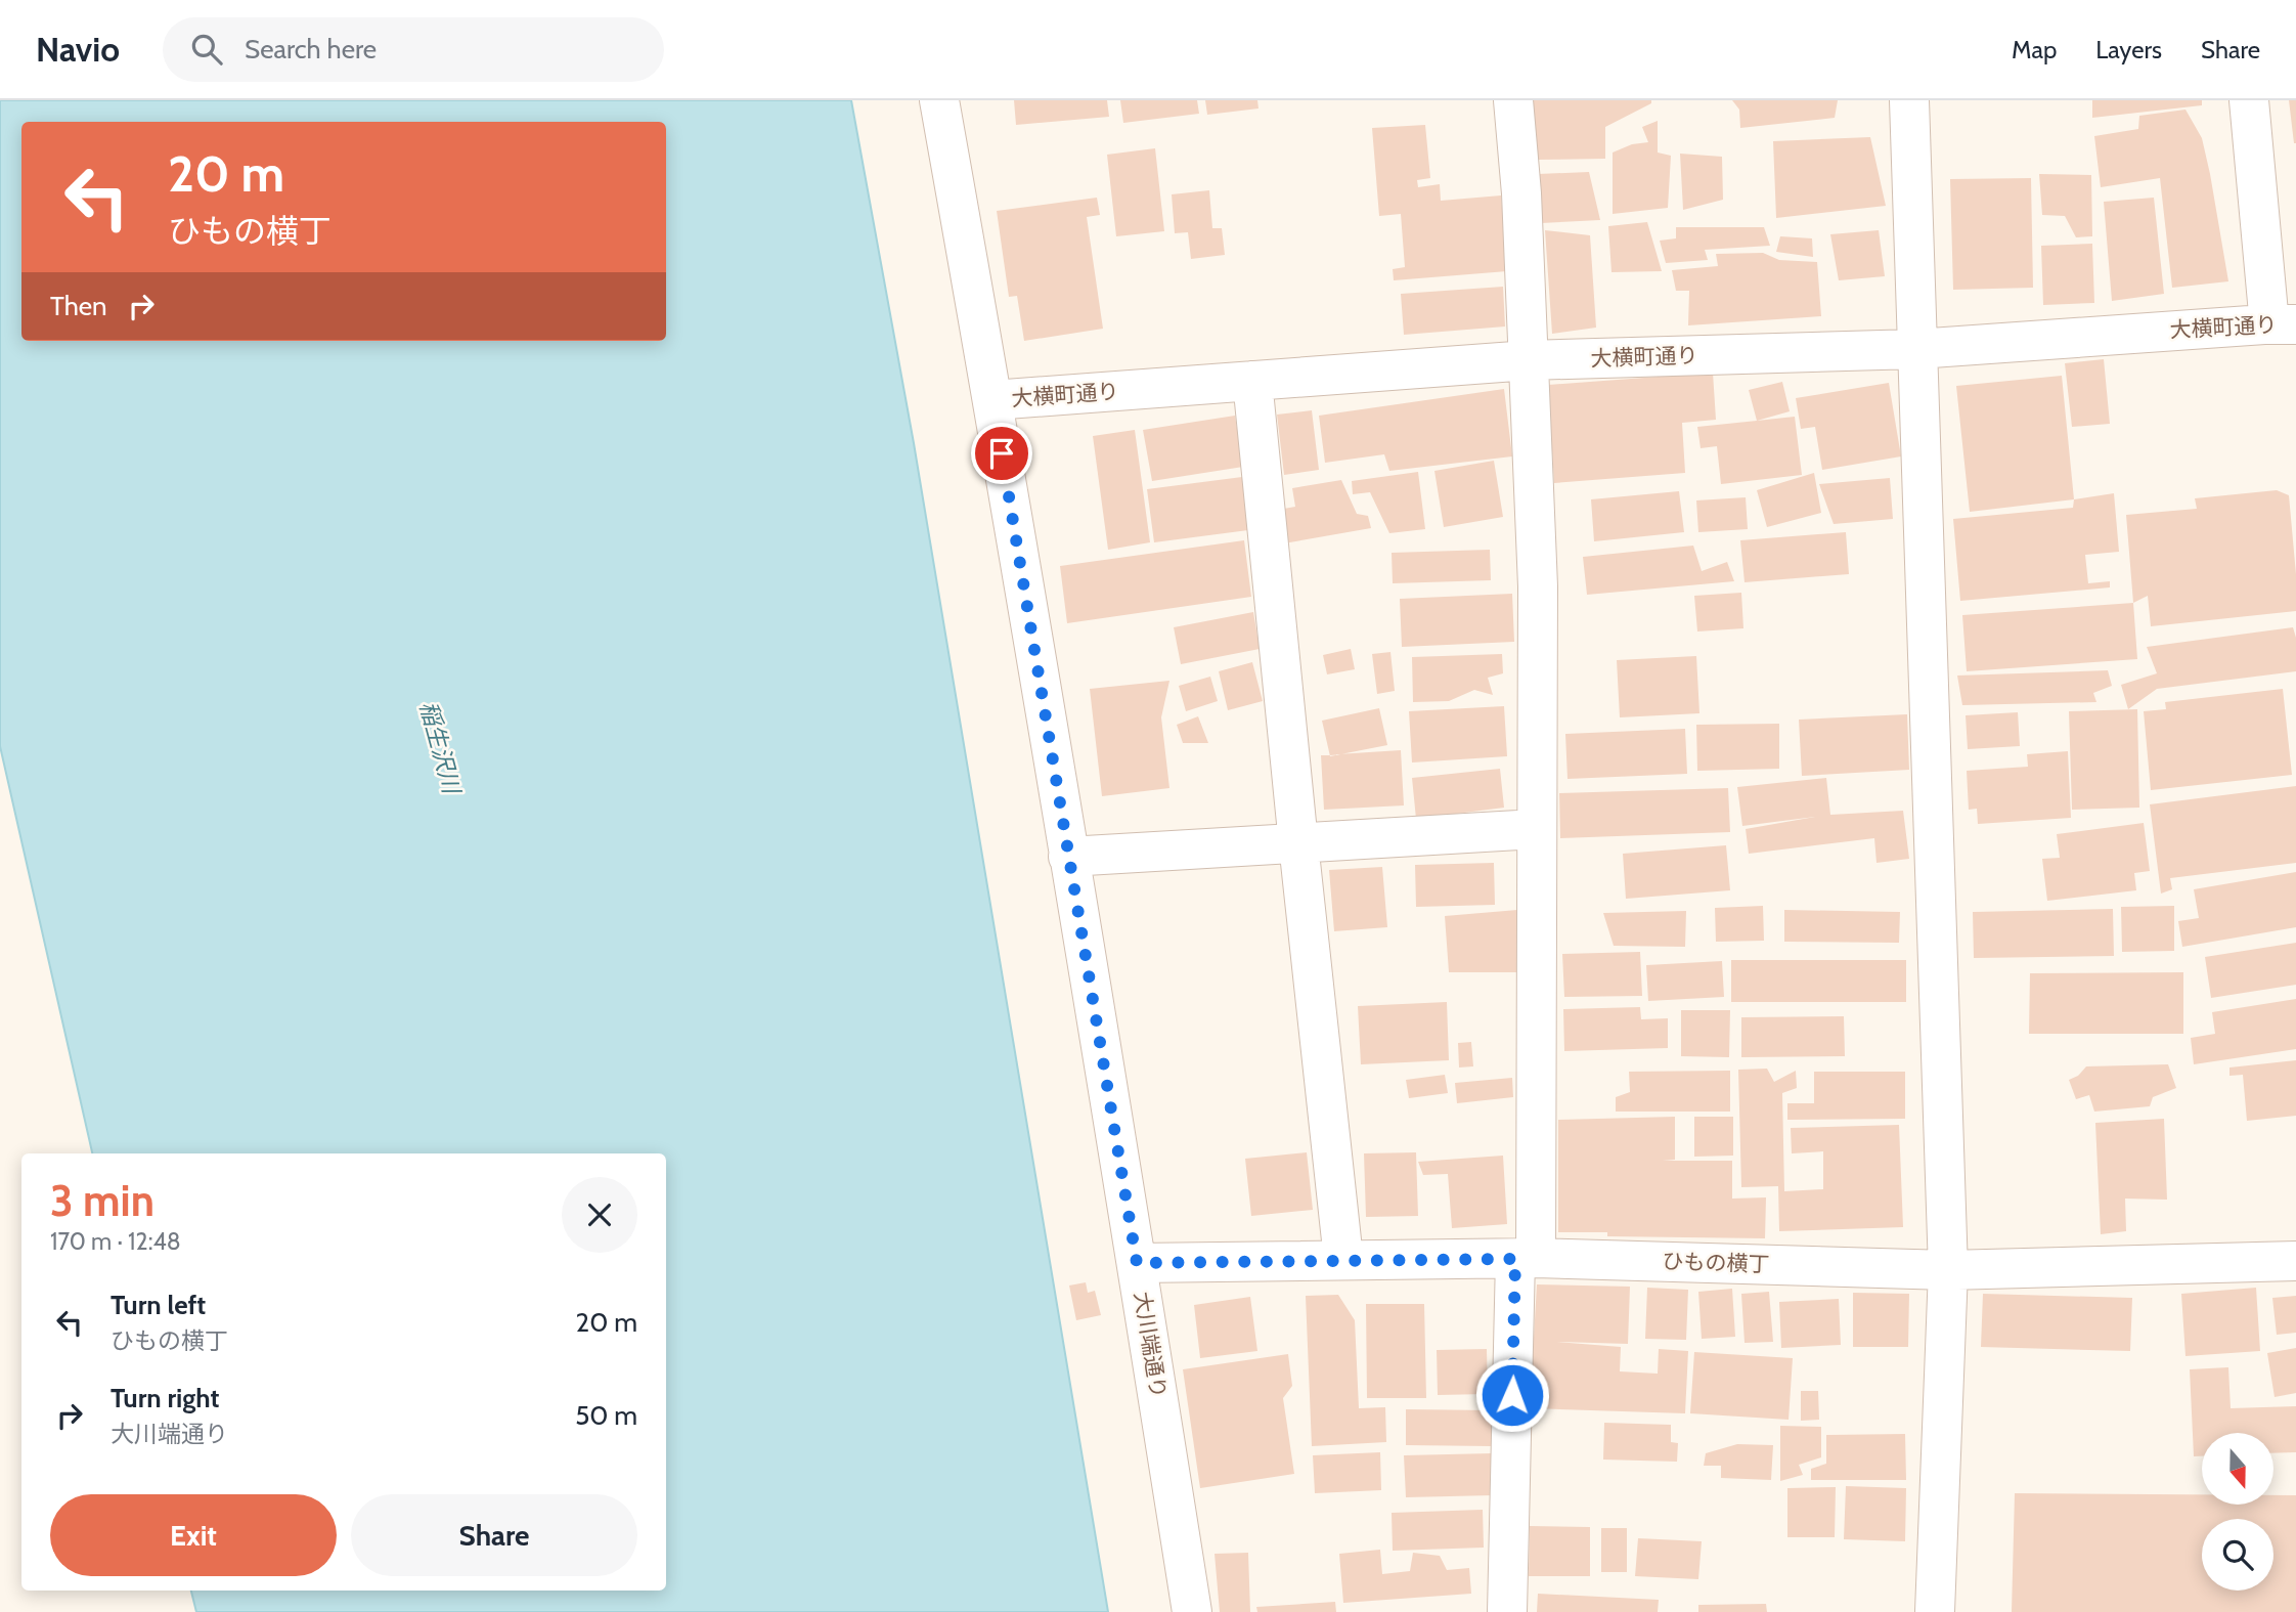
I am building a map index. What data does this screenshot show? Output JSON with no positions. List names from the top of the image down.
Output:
{
  "streets": {
    "street": ["大横町通り", "ひもの横丁", "大川端通り"]
  },
  "crossings": [
    ["大横町通り", "大川端通り"],
    ["ひもの横丁", "大川端通り"]
  ],
  "water": ["稲生沢川"],
  "north": "bottom",
  "page": {
    "header": "Navio",
    "search": "Search here",
    "nav": ["Map", "Layers", "Share"],
    "turn": ["20 m", "ひもの横丁"],
    "then": "Then",
    "heading": ["3 min", "170 m · 12:48"],
    "list": [
      {
        "name": "Turn left",
        "note": "ひもの横丁",
        "value": "20 m"
      },
      {
        "name": "Turn right",
        "note": "大川端通り",
        "value": "50 m"
      }
    ],
    "buttons": ["Exit", "Share"]
  }
}
